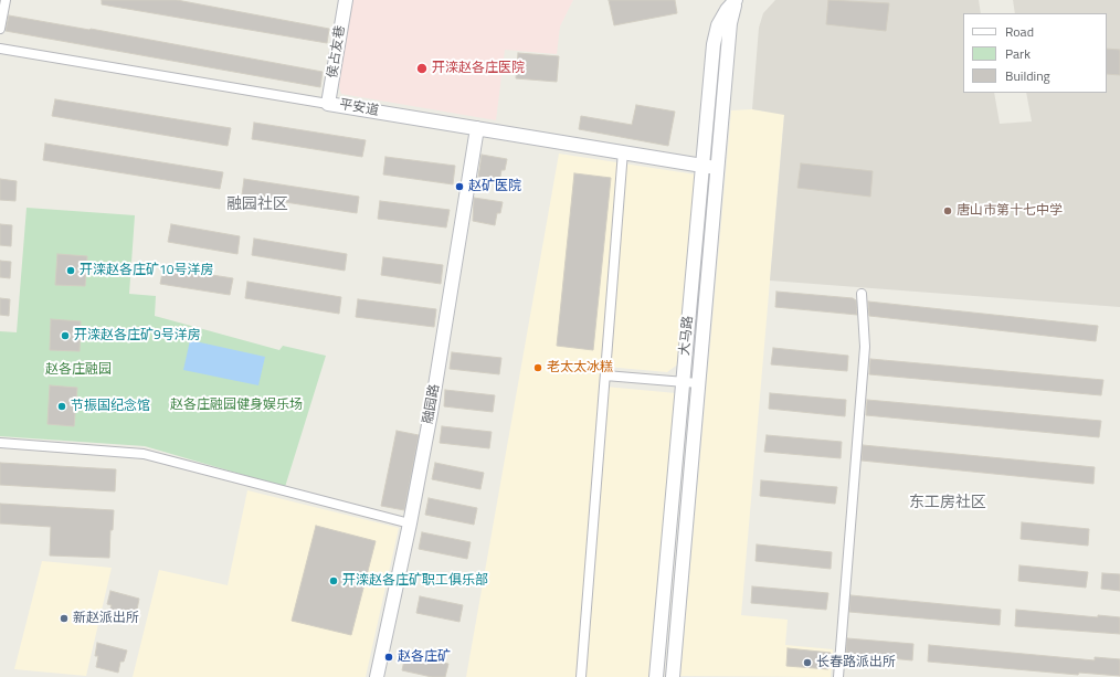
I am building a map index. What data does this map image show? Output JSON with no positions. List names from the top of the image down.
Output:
{
  "streets": {
    "street": [
      "侯占友巷",
      "平安道",
      "大马路",
      "融园路"
    ]
  },
  "crossings": [
    ["侯占友巷", "平安道"],
    ["平安道", "大马路"],
    ["平安道", "融园路"]
  ],
  "districts": ["融园社区", "东工房社区"],
  "parks": ["赵各庄融园", "赵各庄融园健身娱乐场"],
  "places": [
    "开滦赵各庄医院",
    "赵矿医院",
    "唐山市第十七中学",
    "开滦赵各庄矿10号洋房",
    "开滦赵各庄矿9号洋房",
    "老太太冰糕",
    "节振国纪念馆",
    "开滦赵各庄矿职工俱乐部",
    "新赵派出所",
    "赵各庄矿",
    "长春路派出所"
  ],
  "legend": ["Road", "Park", "Building"]
}
